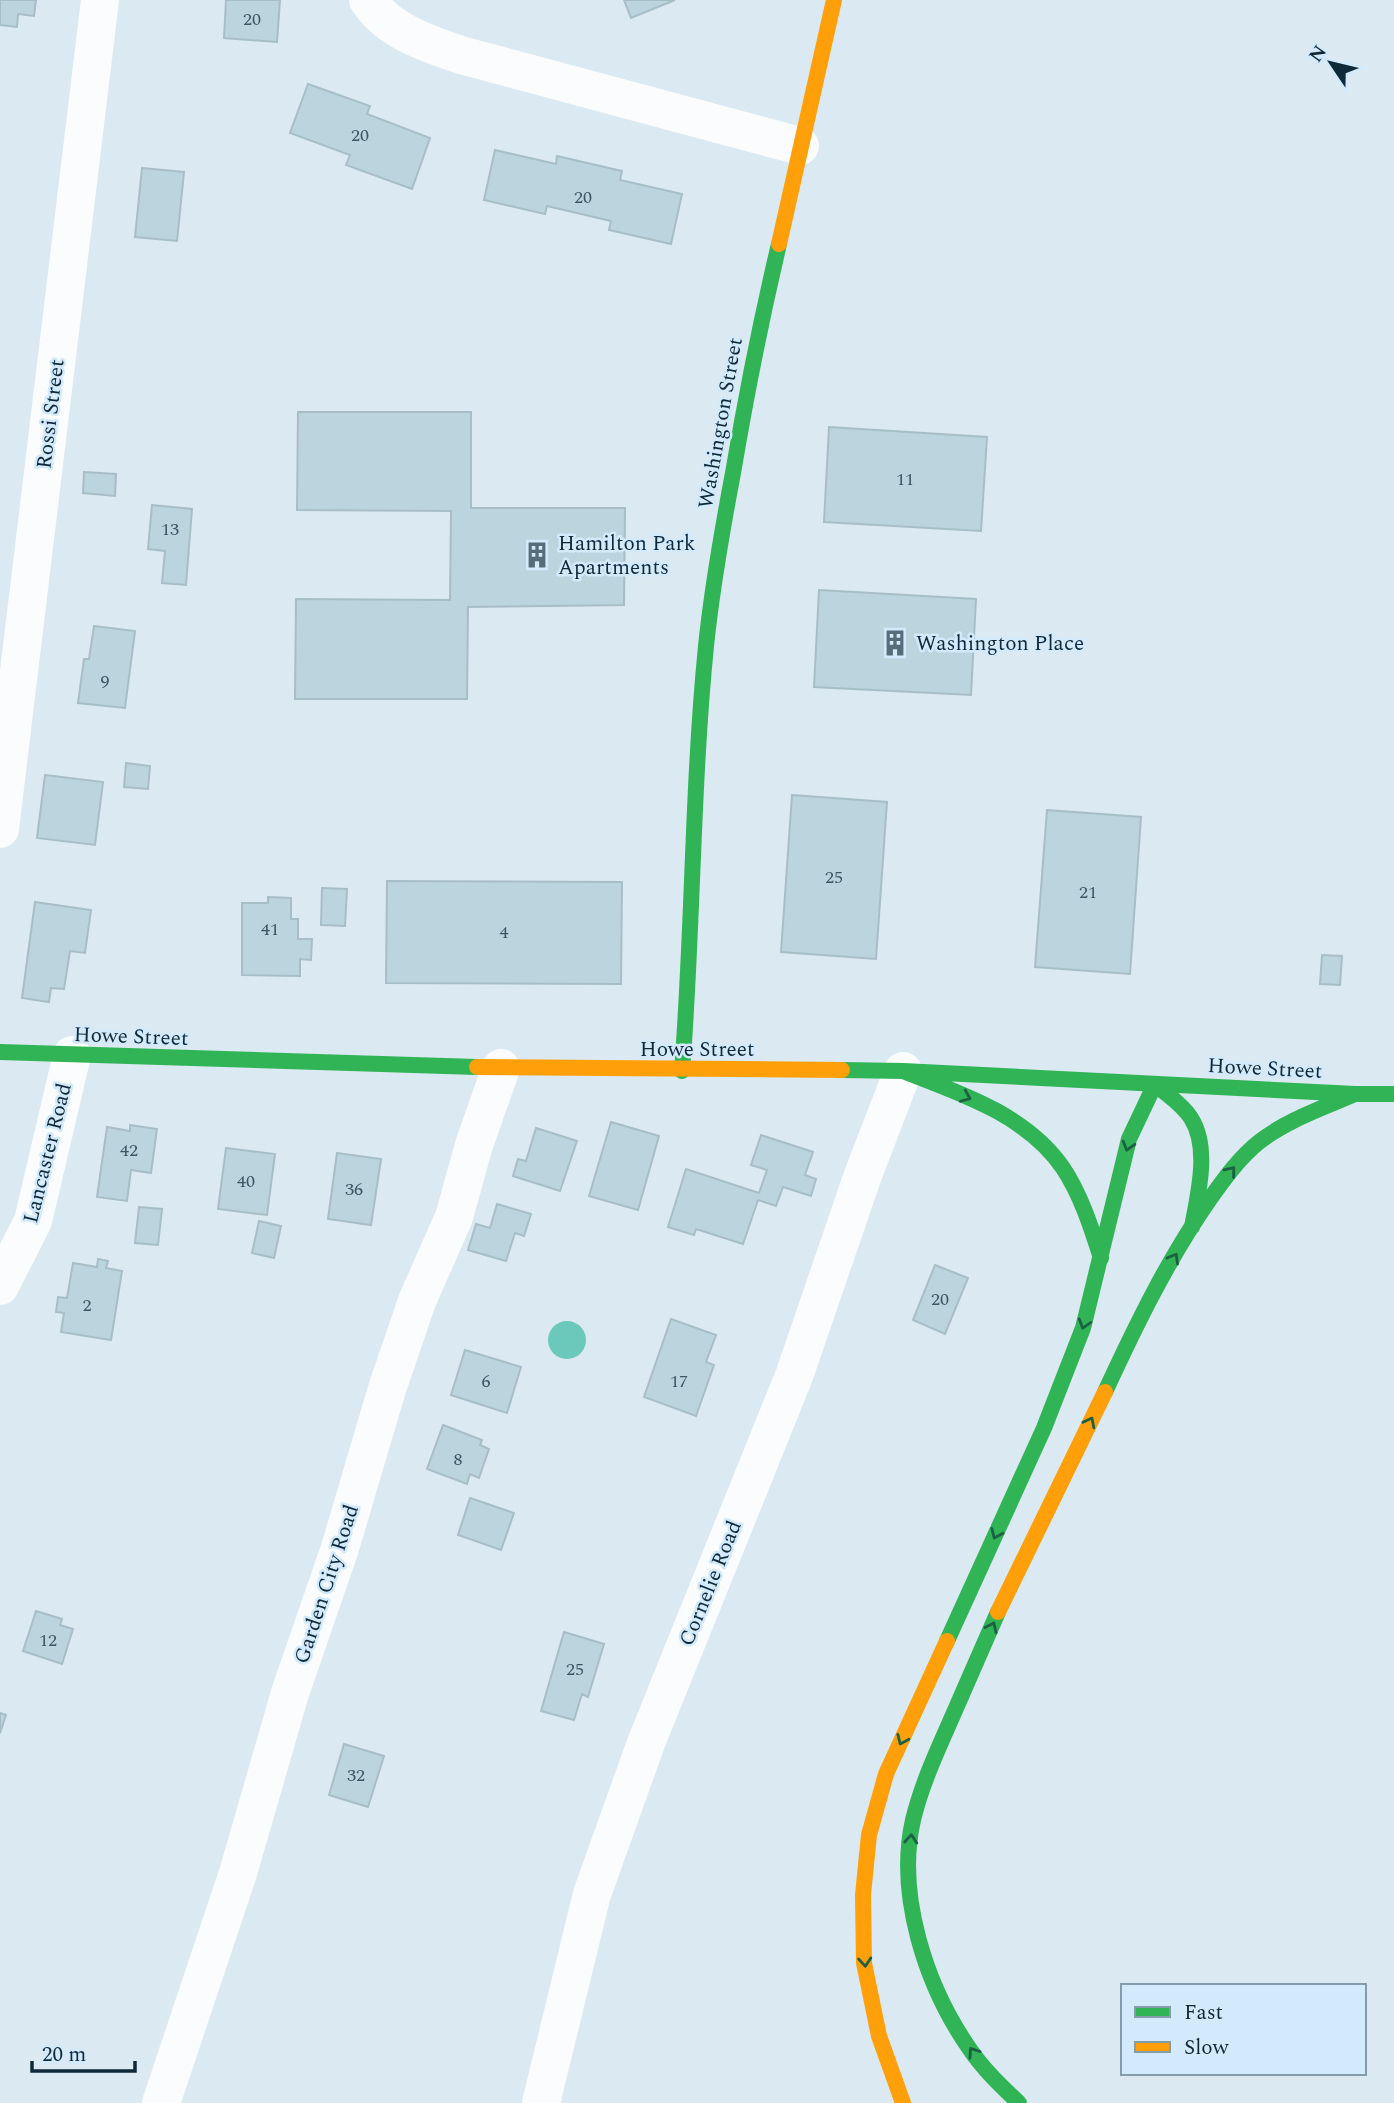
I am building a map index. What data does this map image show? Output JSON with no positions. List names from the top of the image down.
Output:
{
  "streets": {
    "main road": ["Washington Street", "Howe Street"],
    "street": [
      "Rossi Street",
      "Lancaster Road",
      "Cornelie Road",
      "Garden City Road"
    ]
  },
  "crossings": [
    ["Washington Street", "Howe Street"],
    ["Howe Street", "Lancaster Road"],
    ["Howe Street", "Cornelie Road"],
    ["Howe Street", "Garden City Road"]
  ],
  "places": {
    "building": ["Hamilton Park Apartments", "Washington Place"]
  },
  "house_numbers": [
    "20",
    "20",
    "20",
    "11",
    "13",
    "9",
    "25",
    "21",
    "41",
    "4",
    "42",
    "40",
    "36",
    "20",
    "2",
    "6",
    "17",
    "8",
    "12",
    "25",
    "32"
  ],
  "legend": ["Fast", "Slow"],
  "scale_bar": "20 m",
  "north": "top left"
}
